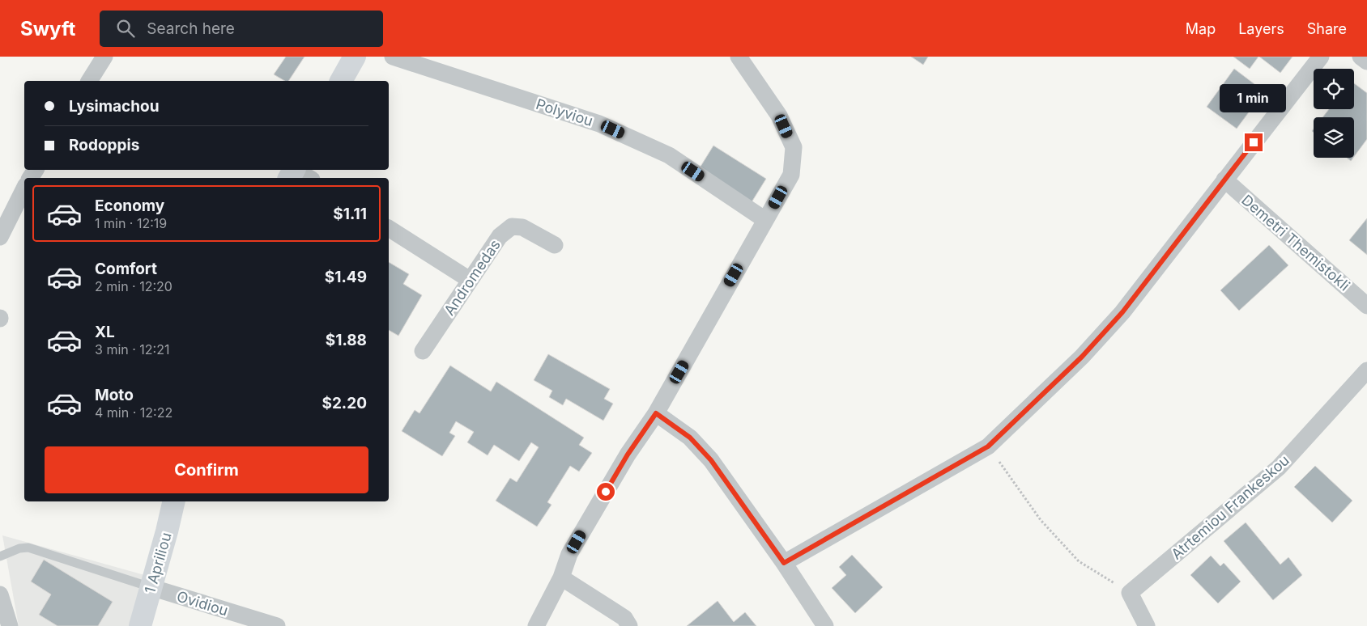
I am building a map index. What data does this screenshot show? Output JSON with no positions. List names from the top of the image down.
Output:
{
  "streets": {
    "main road": ["1 Apriliou"],
    "street": [
      "Polyviou",
      "Demetri Themistokli",
      "Andromedas",
      "Atrtemiou Frankeskou",
      "Ovidiou"
    ]
  },
  "crossings": [
    ["1 Apriliou", "Ovidiou"]
  ],
  "page": {
    "header": "Swyft",
    "search": "Search here",
    "nav": ["Map", "Layers", "Share"],
    "banner": ["Lysimachou", "Rodoppis"],
    "bubble": "1 min",
    "list": [
      {
        "name": "Economy",
        "note": "1 min · 12:19",
        "value": "$1.11"
      },
      {
        "name": "Comfort",
        "note": "2 min · 12:20",
        "value": "$1.49"
      },
      {
        "name": "XL",
        "note": "3 min · 12:21",
        "value": "$1.88"
      },
      {
        "name": "Moto",
        "note": "4 min · 12:22",
        "value": "$2.20"
      }
    ],
    "buttons": "Confirm"
  }
}
